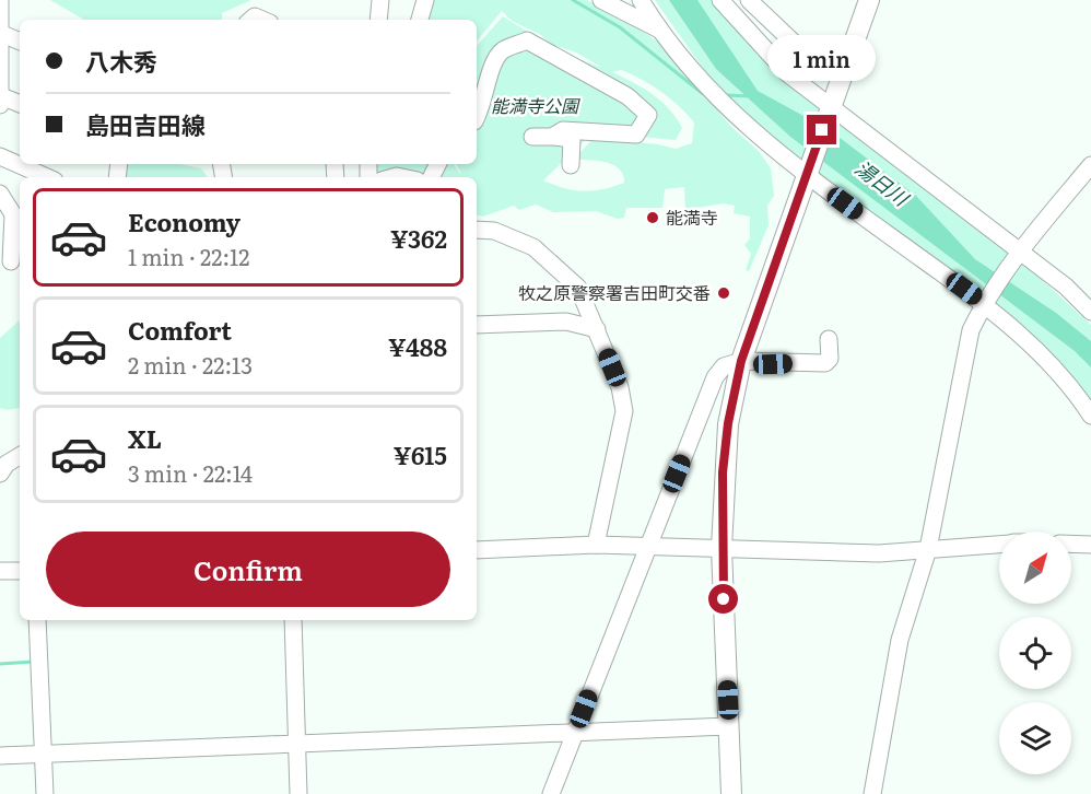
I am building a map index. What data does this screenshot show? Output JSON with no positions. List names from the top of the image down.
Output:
{
  "water": ["湯日川"],
  "parks": ["能満寺公園"],
  "places": ["能満寺", "牧之原警察署吉田町交番"],
  "north": "top right",
  "page": {
    "banner": ["八木秀", "島田吉田線"],
    "bubble": "1 min",
    "list": [
      {
        "name": "Economy",
        "note": "1 min · 22:12",
        "value": "¥362"
      },
      {
        "name": "Comfort",
        "note": "2 min · 22:13",
        "value": "¥488"
      },
      {
        "name": "XL",
        "note": "3 min · 22:14",
        "value": "¥615"
      }
    ],
    "buttons": "Confirm"
  }
}
